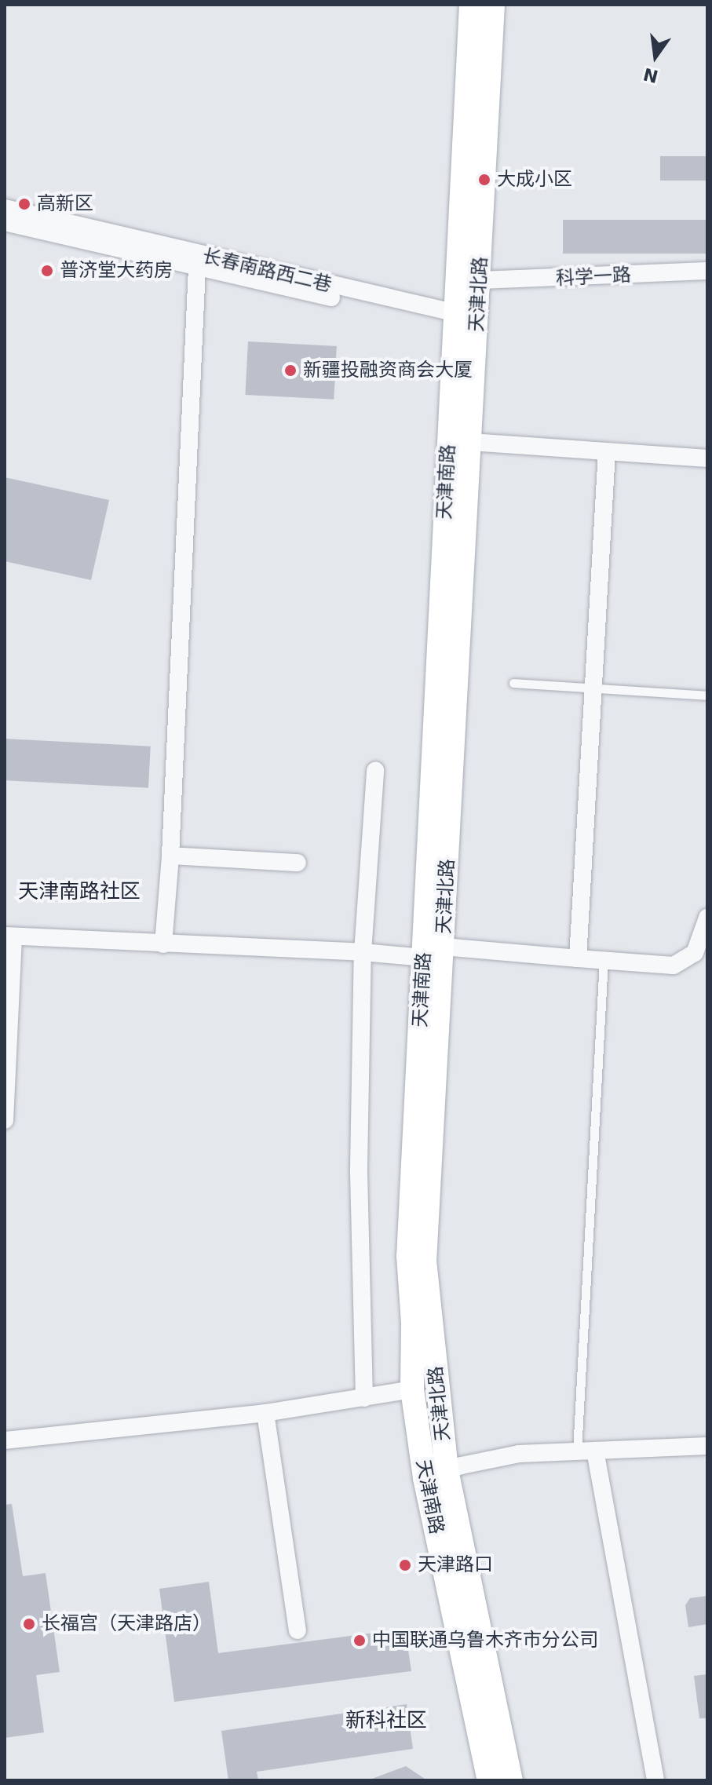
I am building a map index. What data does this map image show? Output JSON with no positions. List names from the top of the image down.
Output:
{
  "streets": {
    "street": [
      "长春南路西二巷",
      "科学一路",
      "天津北路",
      "天津南路"
    ]
  },
  "crossings": [
    ["长春南路西二巷", "天津南路"],
    ["科学一路", "天津北路"],
    ["天津北路", "天津南路"]
  ],
  "districts": ["天津南路社区", "新科社区"],
  "places": [
    "大成小区",
    "高新区",
    "普济堂大药房",
    "新疆投融资商会大厦",
    "天津路口",
    "长福宫（天津路店）",
    "中国联通乌鲁木齐市分公司"
  ],
  "north": "bottom"
}
